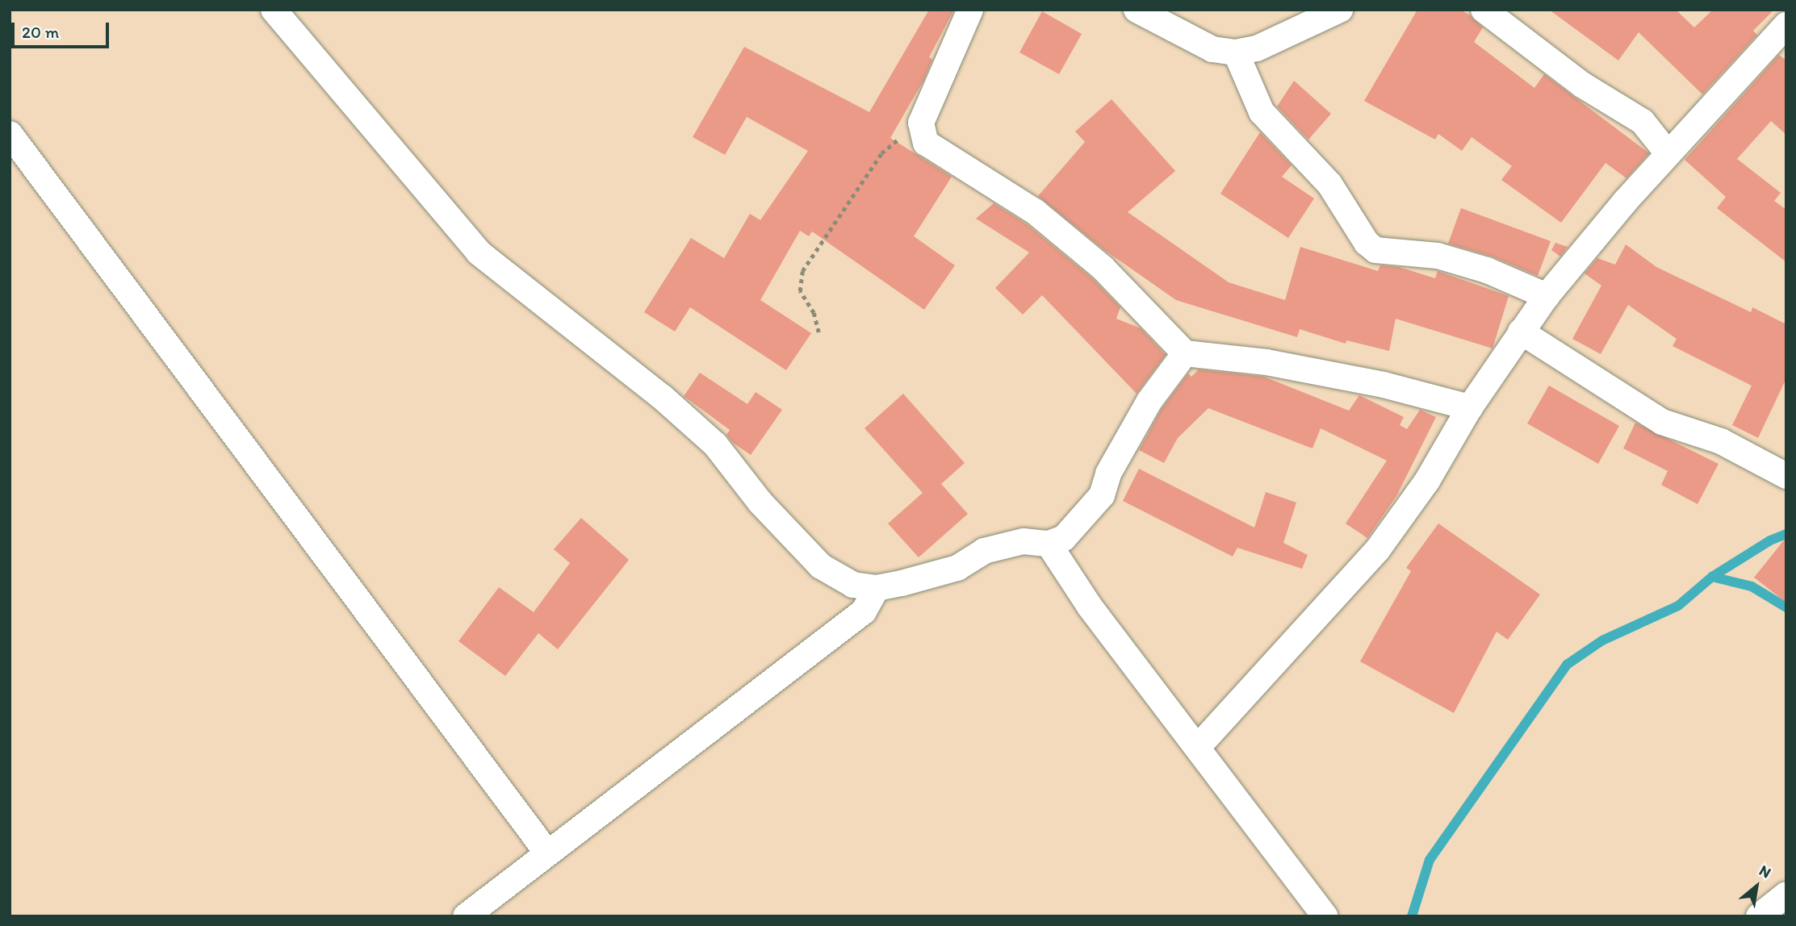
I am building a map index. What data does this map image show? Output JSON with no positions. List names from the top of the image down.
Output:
{
  "scale_bar": "20 m",
  "north": "top right"
}
